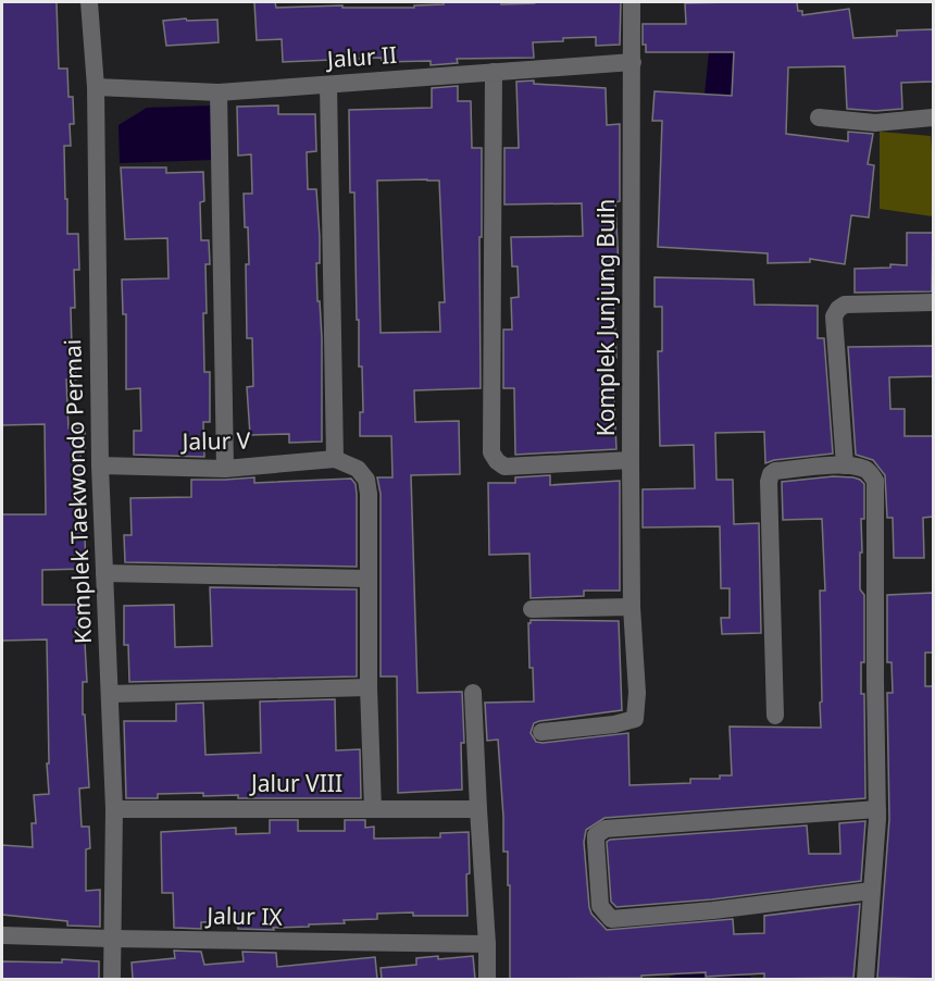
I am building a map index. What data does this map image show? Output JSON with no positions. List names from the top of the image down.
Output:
{
  "streets": {
    "street": [
      "Jalur II",
      "Komplek Junjung Buih",
      "Jalur V",
      "Komplek Taekwondo Permai",
      "Jalur VIII",
      "Jalur IX"
    ]
  },
  "crossings": [
    ["Jalur II", "Komplek Junjung Buih"],
    ["Jalur II", "Komplek Taekwondo Permai"],
    ["Jalur V", "Komplek Taekwondo Permai"],
    ["Komplek Taekwondo Permai", "Jalur VIII"],
    ["Komplek Taekwondo Permai", "Jalur IX"]
  ]
}
